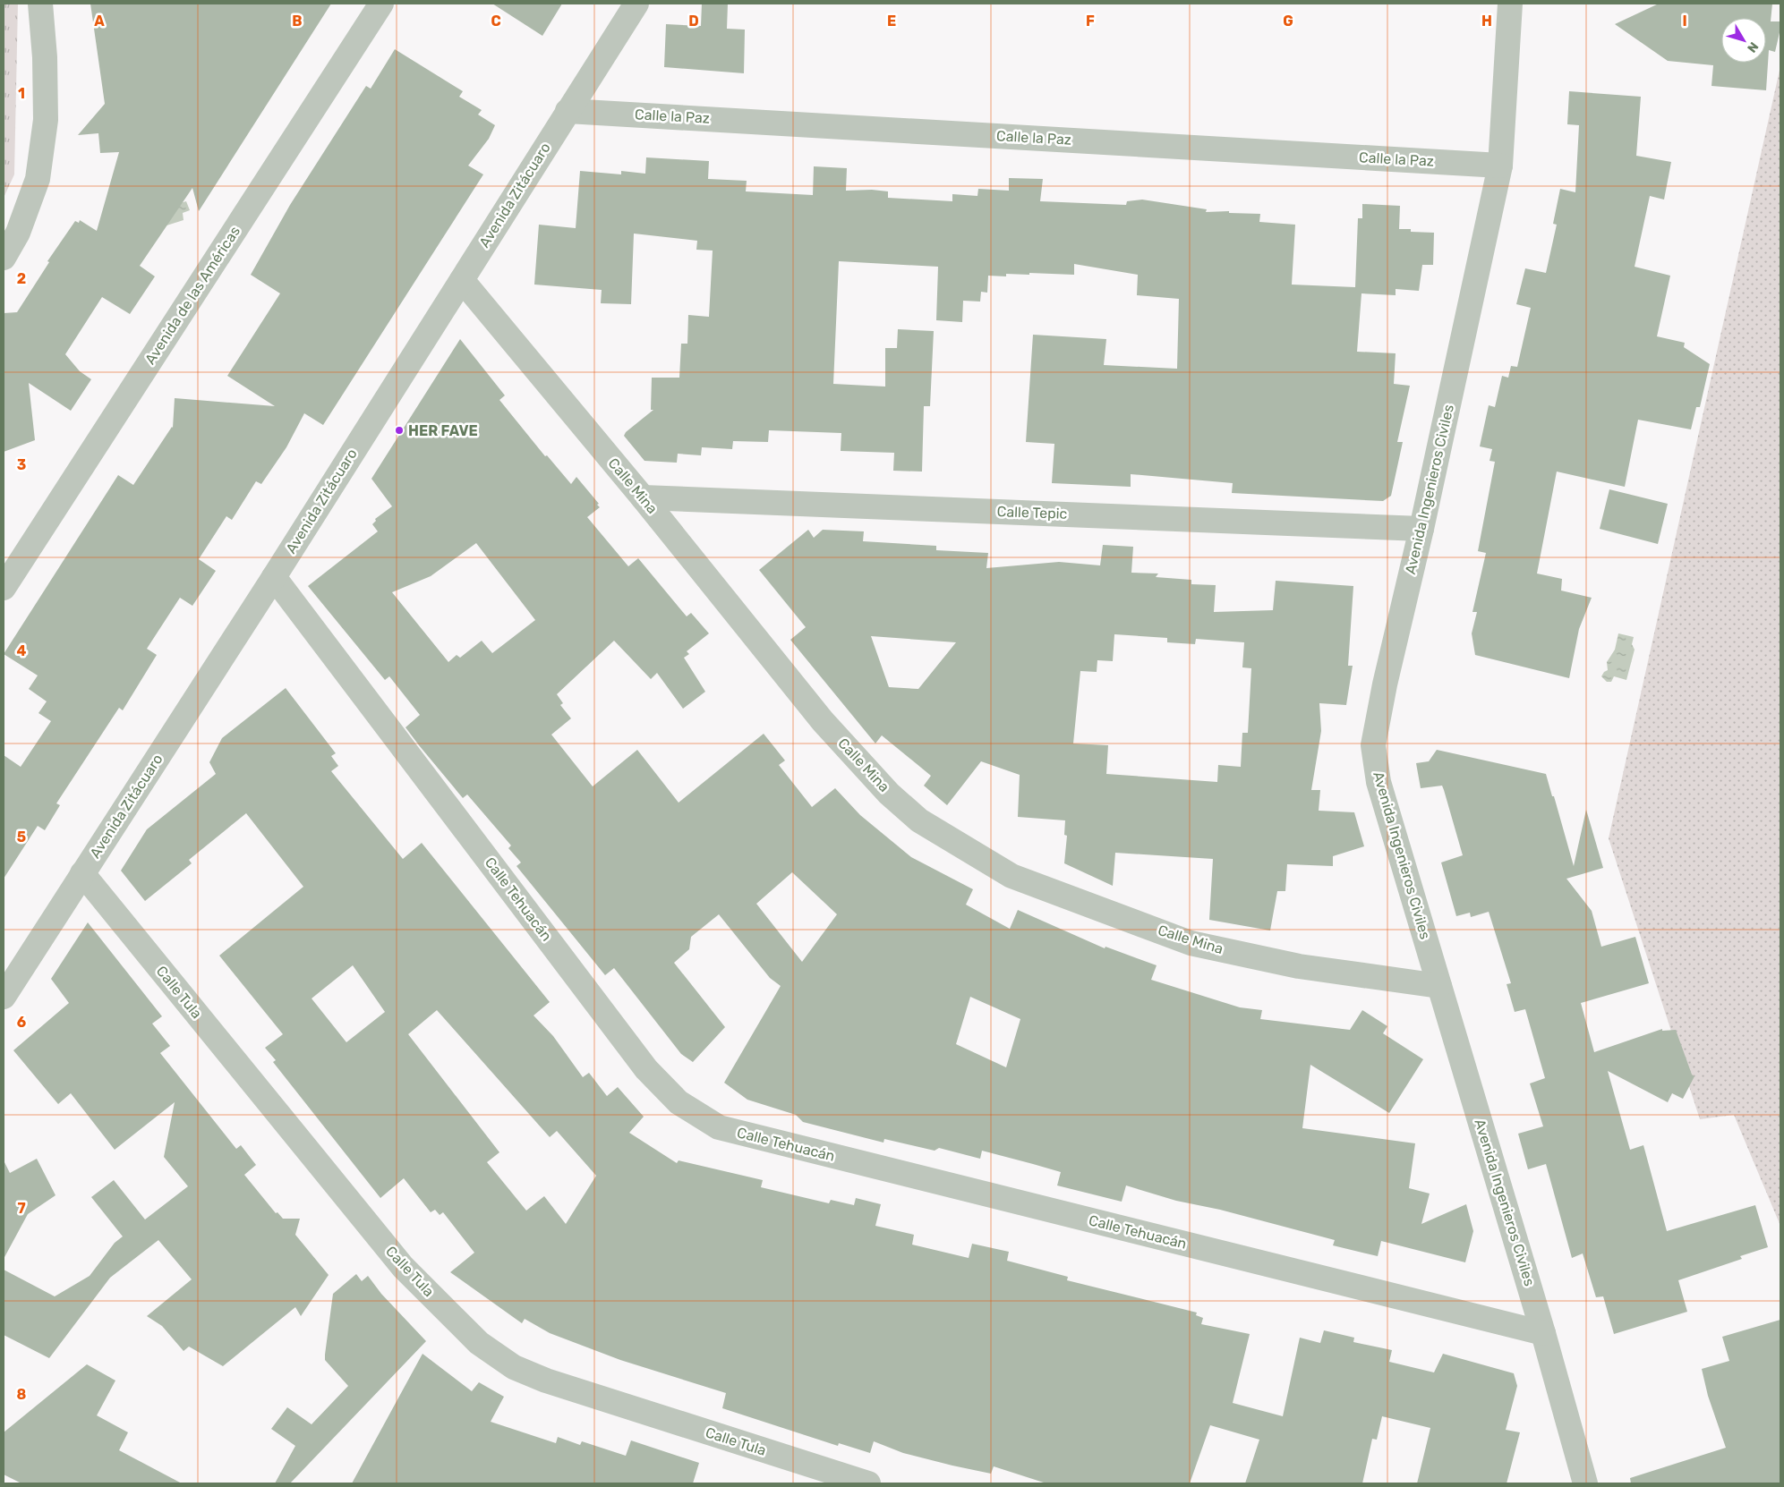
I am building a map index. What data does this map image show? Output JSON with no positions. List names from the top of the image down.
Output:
{
  "streets": {
    "street": [
      "Calle la Paz",
      "Avenida Zitácuaro",
      "Avenida de las Américas",
      "Calle Mina",
      "Avenida Ingenieros Civiles",
      "Calle Tepic",
      "Calle Tehuacán",
      "Calle Tula"
    ]
  },
  "crossings": [
    ["Calle la Paz", "Avenida Zitácuaro"],
    ["Calle la Paz", "Avenida Ingenieros Civiles"],
    ["Avenida Zitácuaro", "Calle Mina"],
    ["Avenida Zitácuaro", "Calle Tehuacán"],
    ["Avenida Zitácuaro", "Calle Tula"],
    ["Calle Mina", "Avenida Ingenieros Civiles"],
    ["Calle Mina", "Calle Tepic"],
    ["Avenida Ingenieros Civiles", "Calle Tepic"],
    ["Avenida Ingenieros Civiles", "Calle Tehuacán"]
  ],
  "places": ["HER FAVE"],
  "north": "bottom right",
  "grid": {
    "columns": [
      "A",
      "B",
      "C",
      "D",
      "E",
      "F",
      "G",
      "H",
      "I"
    ],
    "rows": [
      "1",
      "2",
      "3",
      "4",
      "5",
      "6",
      "7",
      "8"
    ]
  }
}
